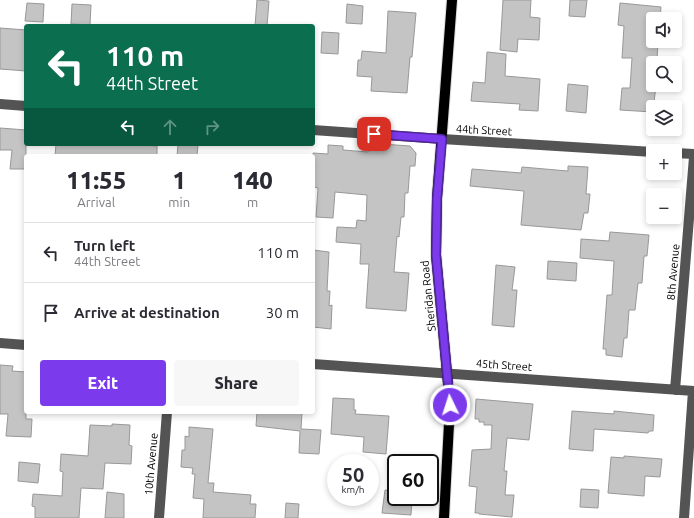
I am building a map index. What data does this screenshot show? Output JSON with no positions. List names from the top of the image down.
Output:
{
  "streets": {
    "main road": ["Sheridan Road"],
    "street": [
      "44th Street",
      "8th Avenue",
      "45th Street",
      "10th Avenue"
    ]
  },
  "crossings": [
    ["44th Street", "Sheridan Road"],
    ["8th Avenue", "45th Street"],
    ["Sheridan Road", "45th Street"]
  ],
  "page": {
    "map_buttons": ["+", "−"],
    "turn": ["110 m", "44th Street"],
    "eta": [
      "11:55",
      "Arrival",
      "1",
      "min",
      "140",
      "m"
    ],
    "list": [
      {
        "name": "Turn left",
        "note": "44th Street",
        "value": "110 m"
      },
      {
        "name": "Arrive at destination",
        "value": "30 m"
      }
    ],
    "buttons": ["Exit", "Share"],
    "speed": "50 km/h",
    "limit": "60"
  }
}
